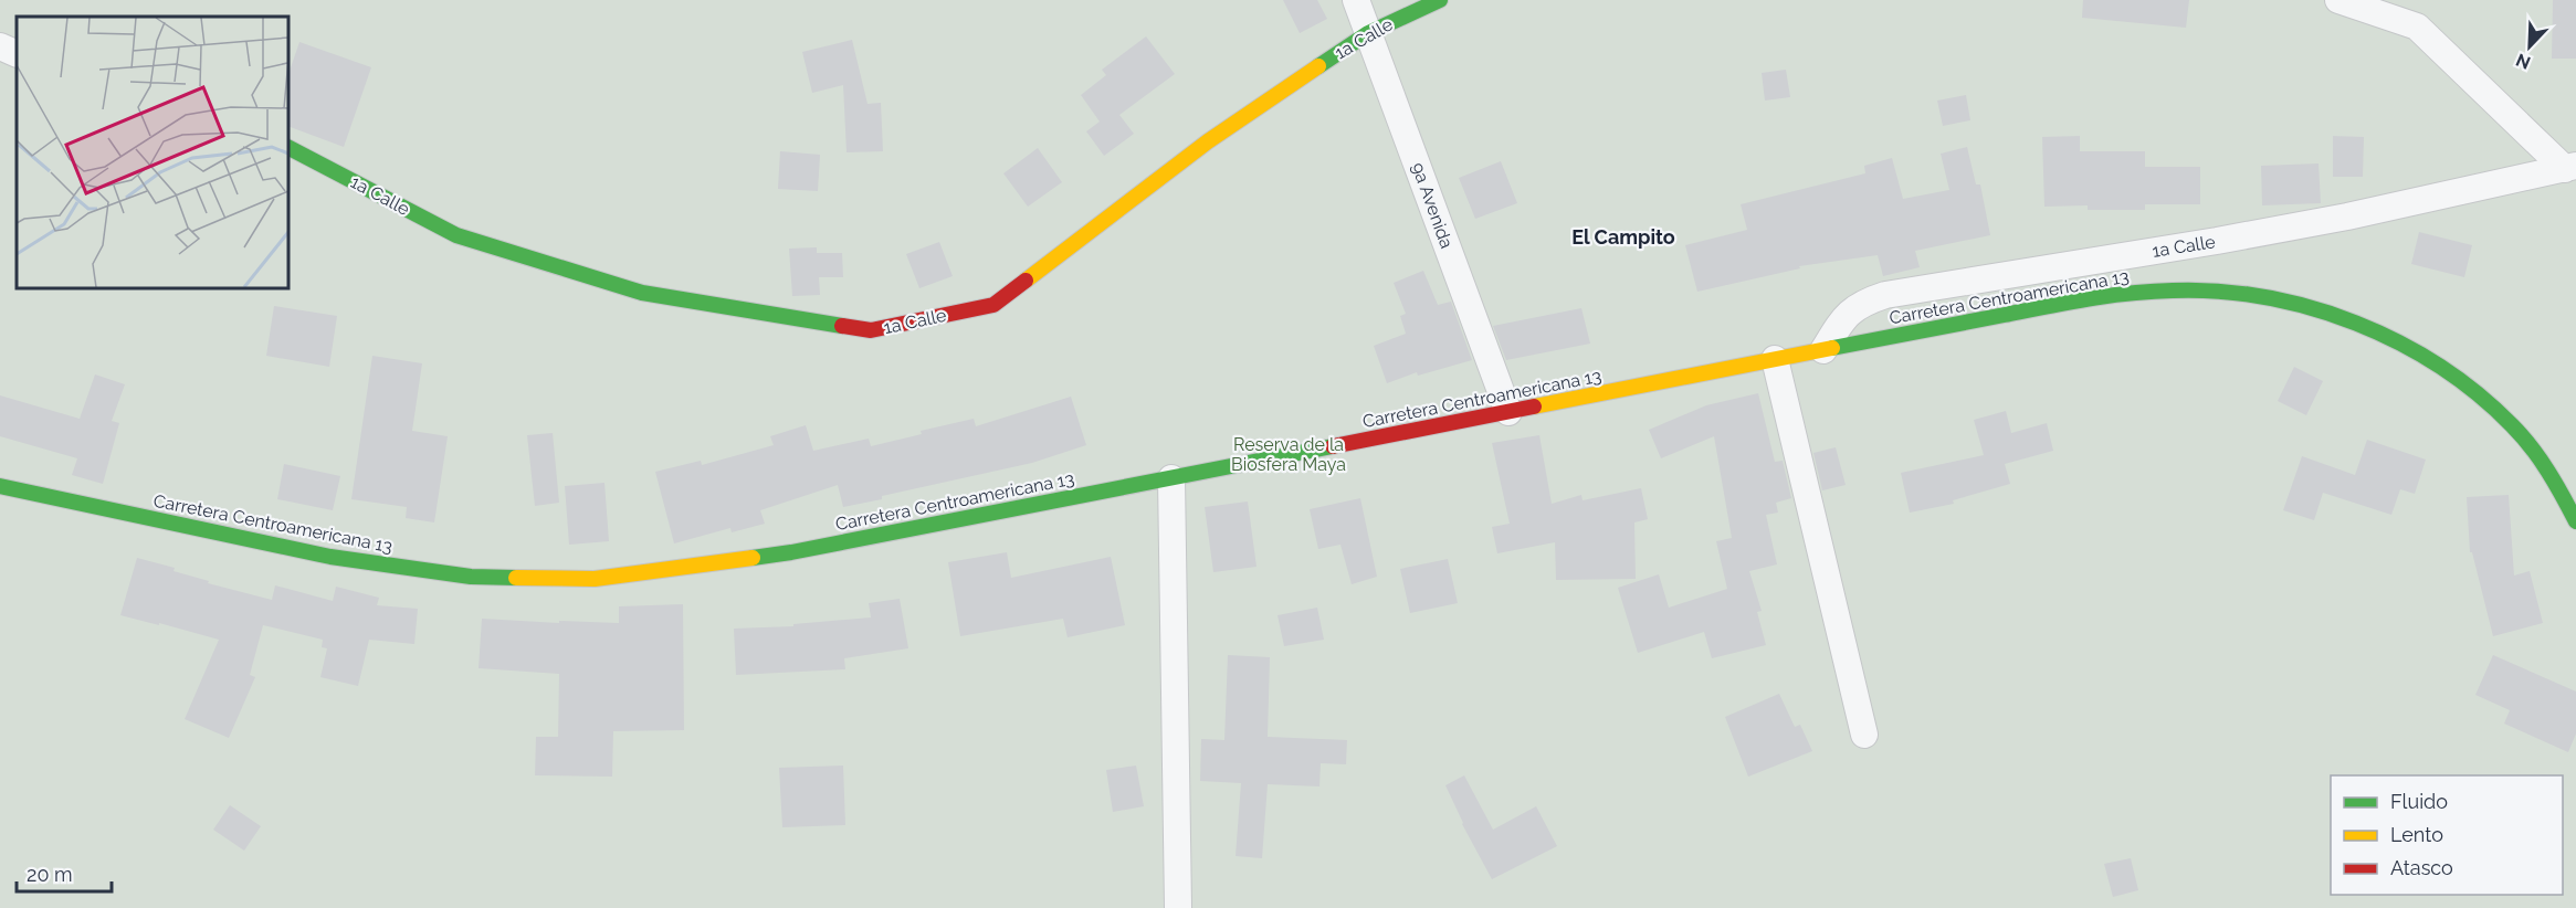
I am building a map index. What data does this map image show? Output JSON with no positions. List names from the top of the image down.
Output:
{
  "streets": {
    "main road": ["1a Calle", "Carretera Centroamericana 13"],
    "street": ["9a Avenida"]
  },
  "crossings": [
    ["1a Calle", "9a Avenida"],
    ["1a Calle", "Carretera Centroamericana 13"],
    ["9a Avenida", "Carretera Centroamericana 13"]
  ],
  "districts": ["El Campito"],
  "parks": ["Reserva de la Biosfera Maya"],
  "legend": ["Fluido", "Lento", "Atasco"],
  "scale_bar": "20 m",
  "north": "bottom left"
}
